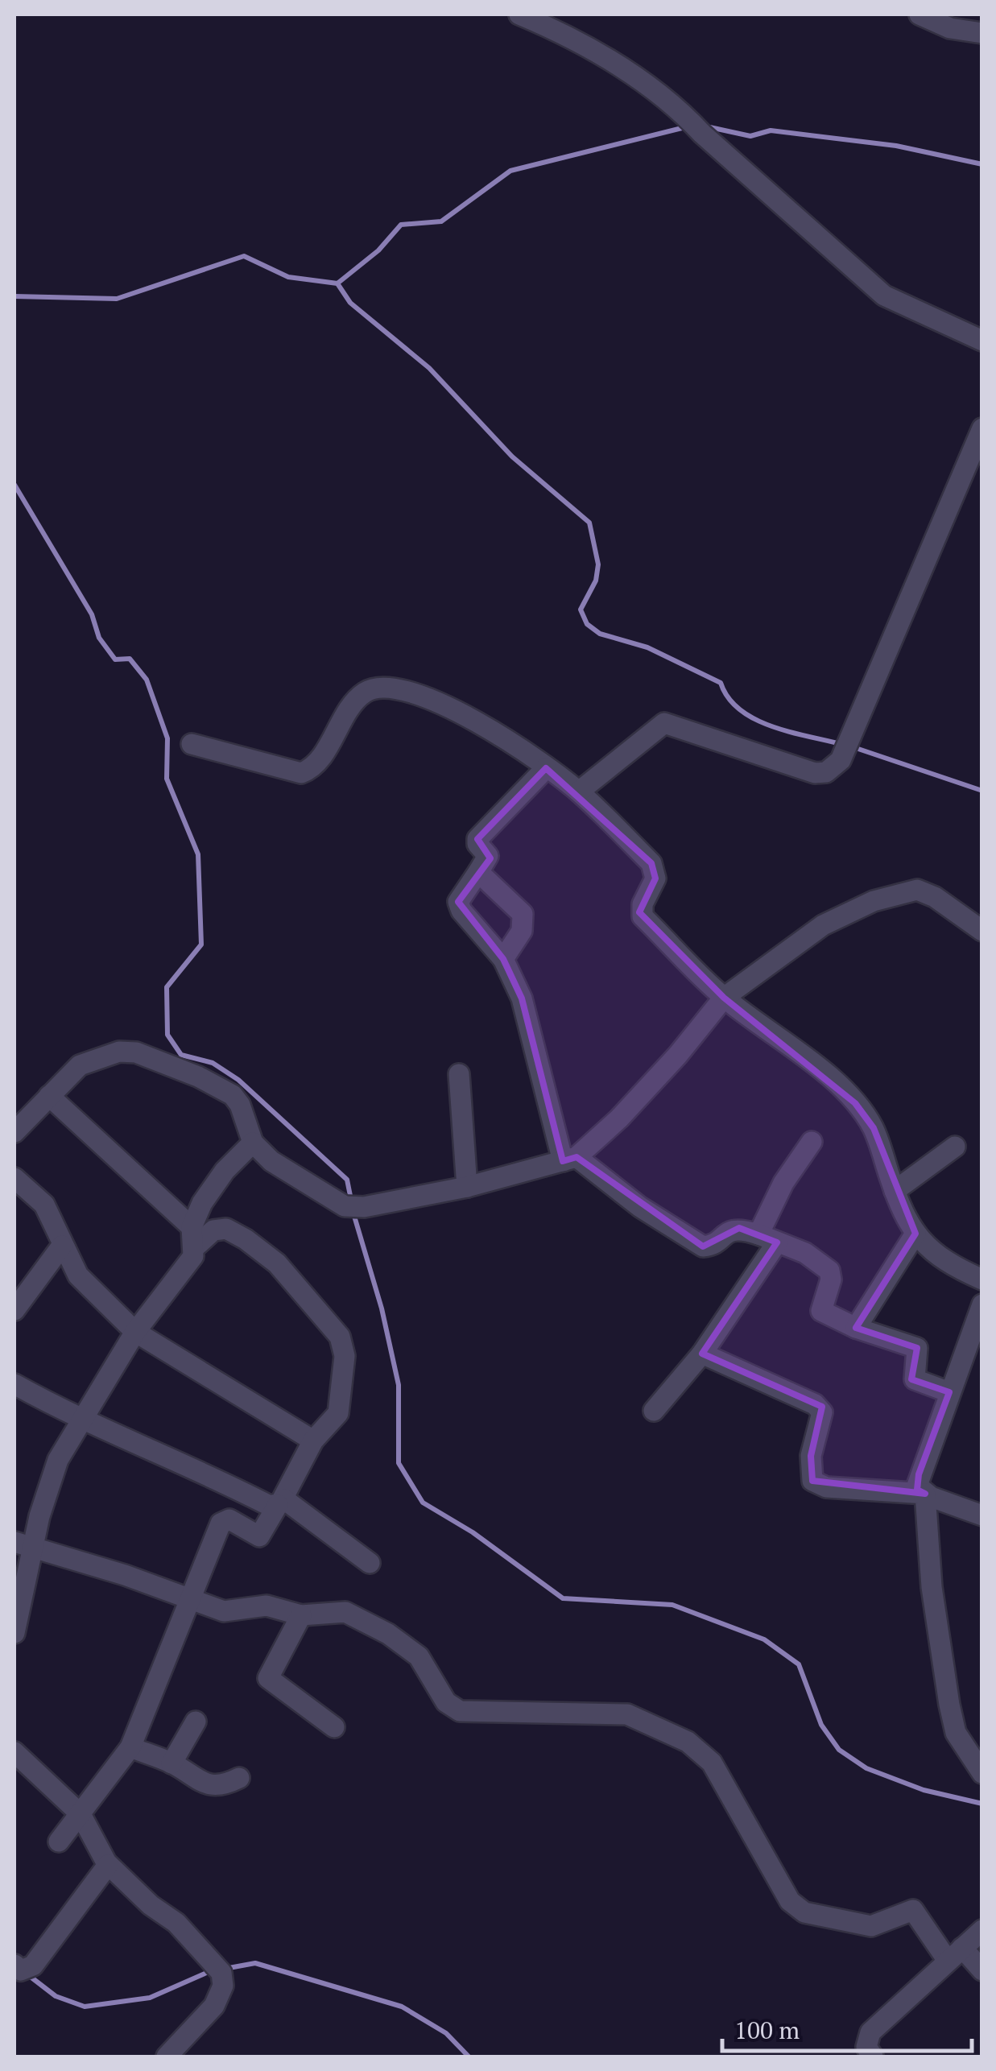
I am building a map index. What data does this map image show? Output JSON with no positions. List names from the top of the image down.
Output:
{
  "scale_bar": "100 m"
}
